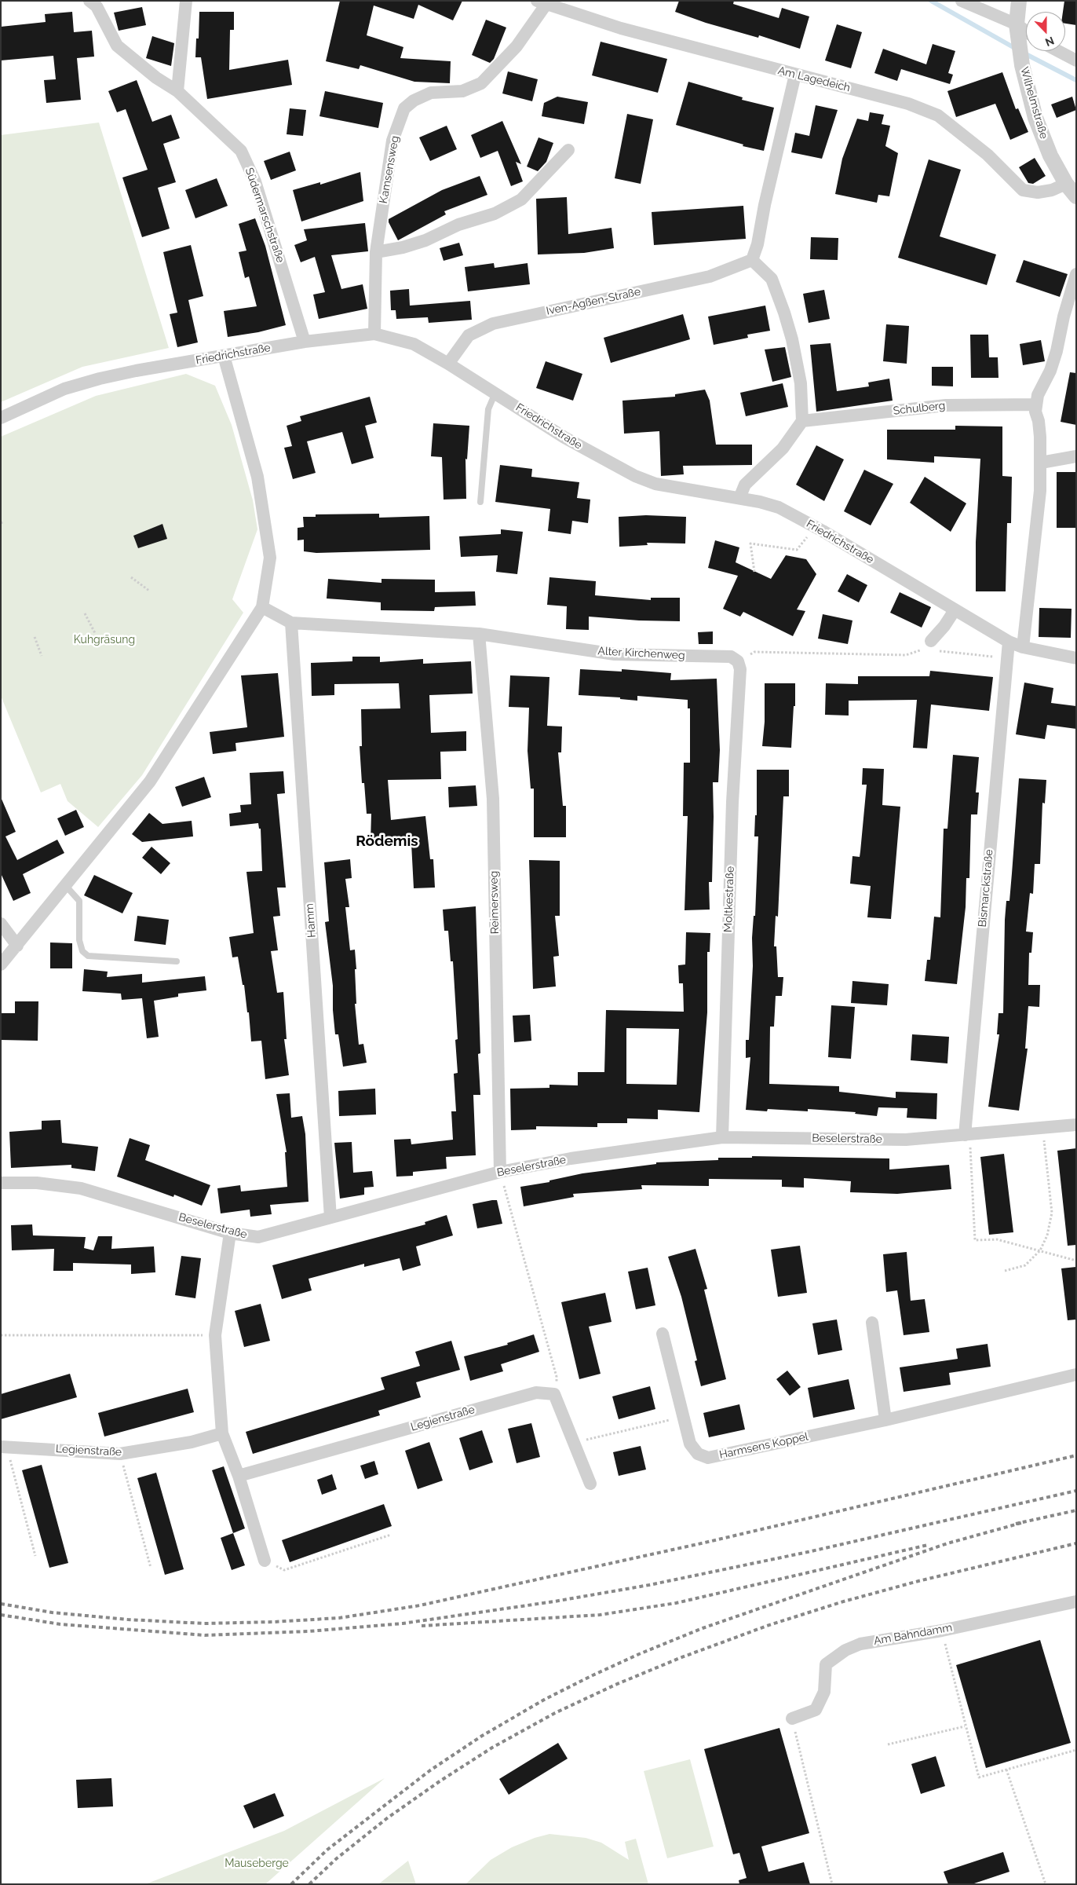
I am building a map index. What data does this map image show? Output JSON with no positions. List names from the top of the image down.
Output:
{
  "streets": {
    "street": [
      "Am Lagedeich",
      "Wilhelmstraße",
      "Kamsensweg",
      "Südermarschstraße",
      "Iven-Agßen-Straße",
      "Friedrichstraße",
      "Schulberg",
      "Alter Kirchenweg",
      "Bismarckstraße",
      "Moltkestraße",
      "Reimersweg",
      "Hamm",
      "Beselerstraße",
      "Legienstraße",
      "Harmsens Koppel",
      "Am Bahndamm"
    ]
  },
  "crossings": [
    ["Am Lagedeich", "Wilhelmstraße"],
    ["Am Lagedeich", "Kamsensweg"],
    ["Kamsensweg", "Friedrichstraße"],
    ["Südermarschstraße", "Friedrichstraße"],
    ["Iven-Agßen-Straße", "Friedrichstraße"],
    ["Friedrichstraße", "Bismarckstraße"],
    ["Alter Kirchenweg", "Moltkestraße"],
    ["Alter Kirchenweg", "Reimersweg"],
    ["Alter Kirchenweg", "Hamm"],
    ["Bismarckstraße", "Beselerstraße"],
    ["Moltkestraße", "Beselerstraße"],
    ["Reimersweg", "Beselerstraße"],
    ["Hamm", "Beselerstraße"]
  ],
  "districts": ["Rödemis"],
  "parks": ["Kuhgräsung", "Mauseberge"],
  "north": "bottom"
}
